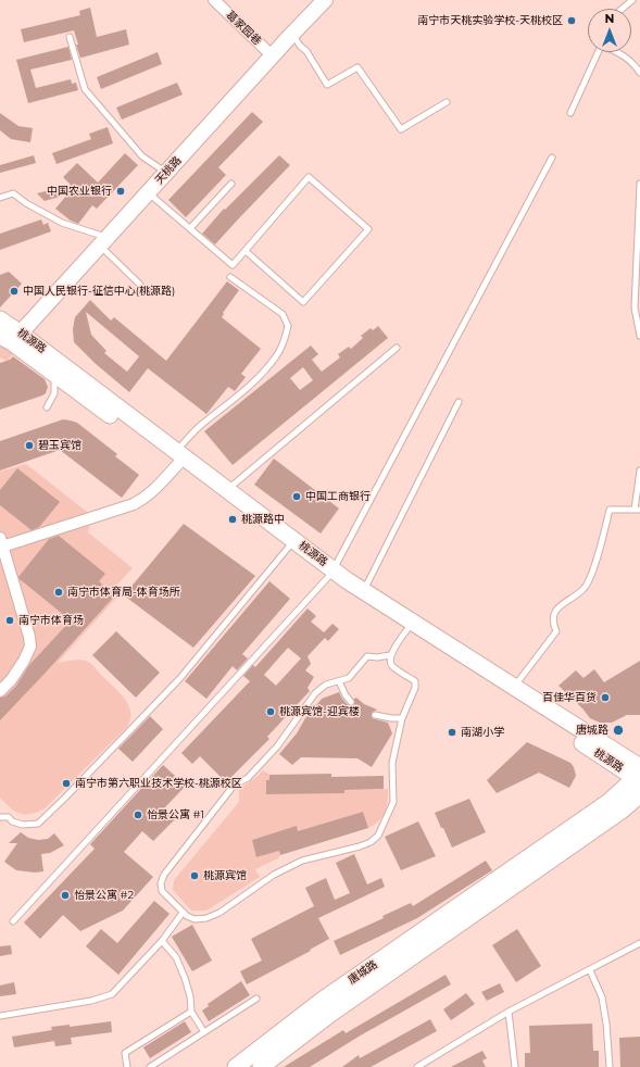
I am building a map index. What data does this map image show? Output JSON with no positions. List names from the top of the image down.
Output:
{
  "streets": {
    "main road": ["天桃路", "桃源路", "唐城路"],
    "street": ["葛家园巷"]
  },
  "crossings": [
    ["葛家园巷", "天桃路"],
    ["天桃路", "桃源路"],
    ["桃源路", "唐城路"]
  ],
  "places": [
    "南宁市天桃实验学校-天桃校区",
    "中国农业银行",
    "中国人民银行-征信中心(桃源路)",
    "碧玉宾馆",
    "中国工商银行",
    "桃源路中",
    "南宁市体育局-体育场所",
    "南宁市体育场",
    "百佳华百货",
    "桃源宾馆-迎宾楼",
    "唐城路",
    "南湖小学",
    "南宁市第六职业技术学校-桃源校区",
    "怡景公寓 #1",
    "桃源宾馆",
    "怡景公寓 #2"
  ],
  "north": "top"
}
